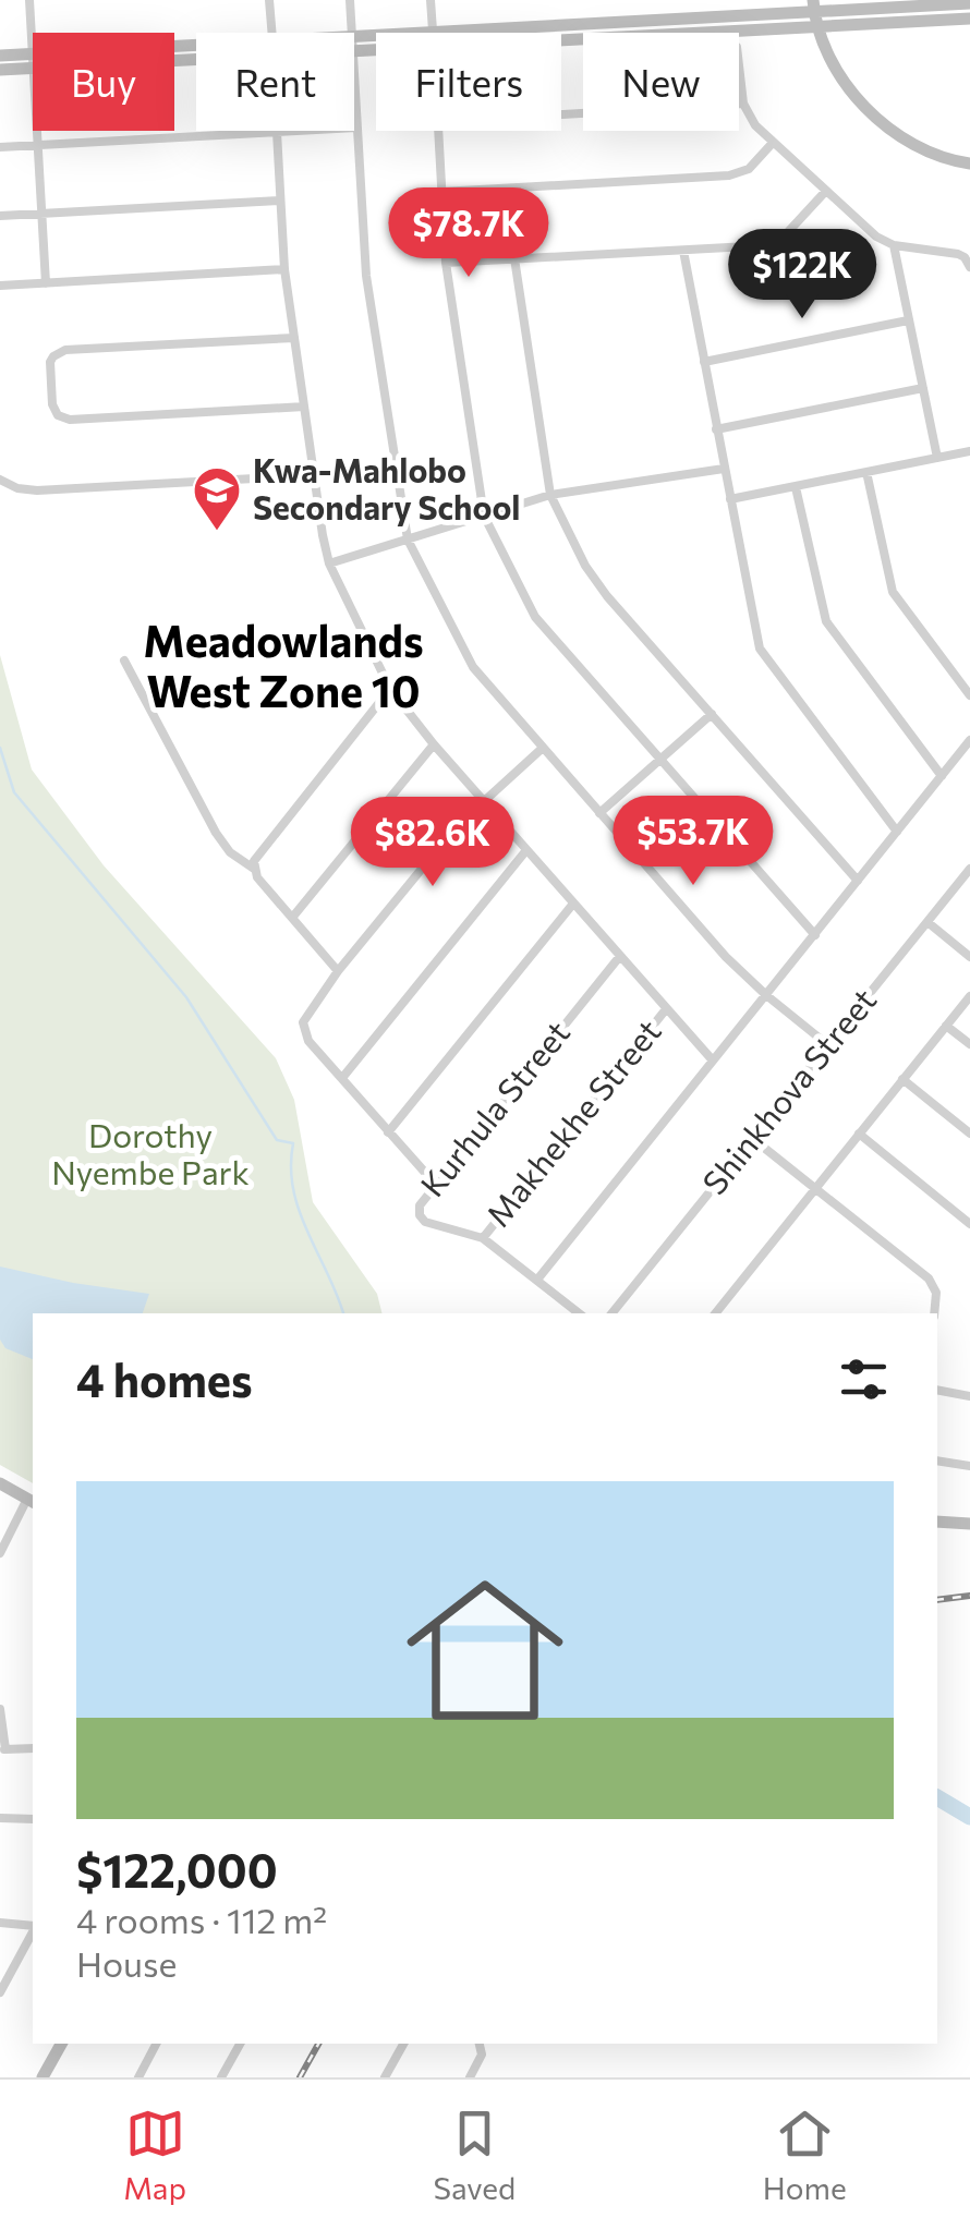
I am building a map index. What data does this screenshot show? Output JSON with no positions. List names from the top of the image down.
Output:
{
  "streets": {
    "street": ["Shinkhova Street", "Kurhula Street", "Makhekhe Street"]
  },
  "crossings": [
    ["Kurhula Street", "Makhekhe Street"]
  ],
  "districts": ["Meadowlands West Zone 10"],
  "parks": ["Dorothy Nyembe Park"],
  "places": {
    "school or university": ["Kwa-Mahlobo Secondary School"]
  },
  "page": {
    "chip": [
      "Buy",
      "Rent",
      "Filters",
      "New"
    ],
    "price": [
      "$78.7K",
      "$122K",
      "$53.7K",
      "$82.6K"
    ],
    "heading": "4 homes",
    "list": [
      {
        "name": "$122,000",
        "note": "4 rooms · 112 m² · House"
      }
    ],
    "tabs": ["Map", "Saved", "Home"]
  }
}
